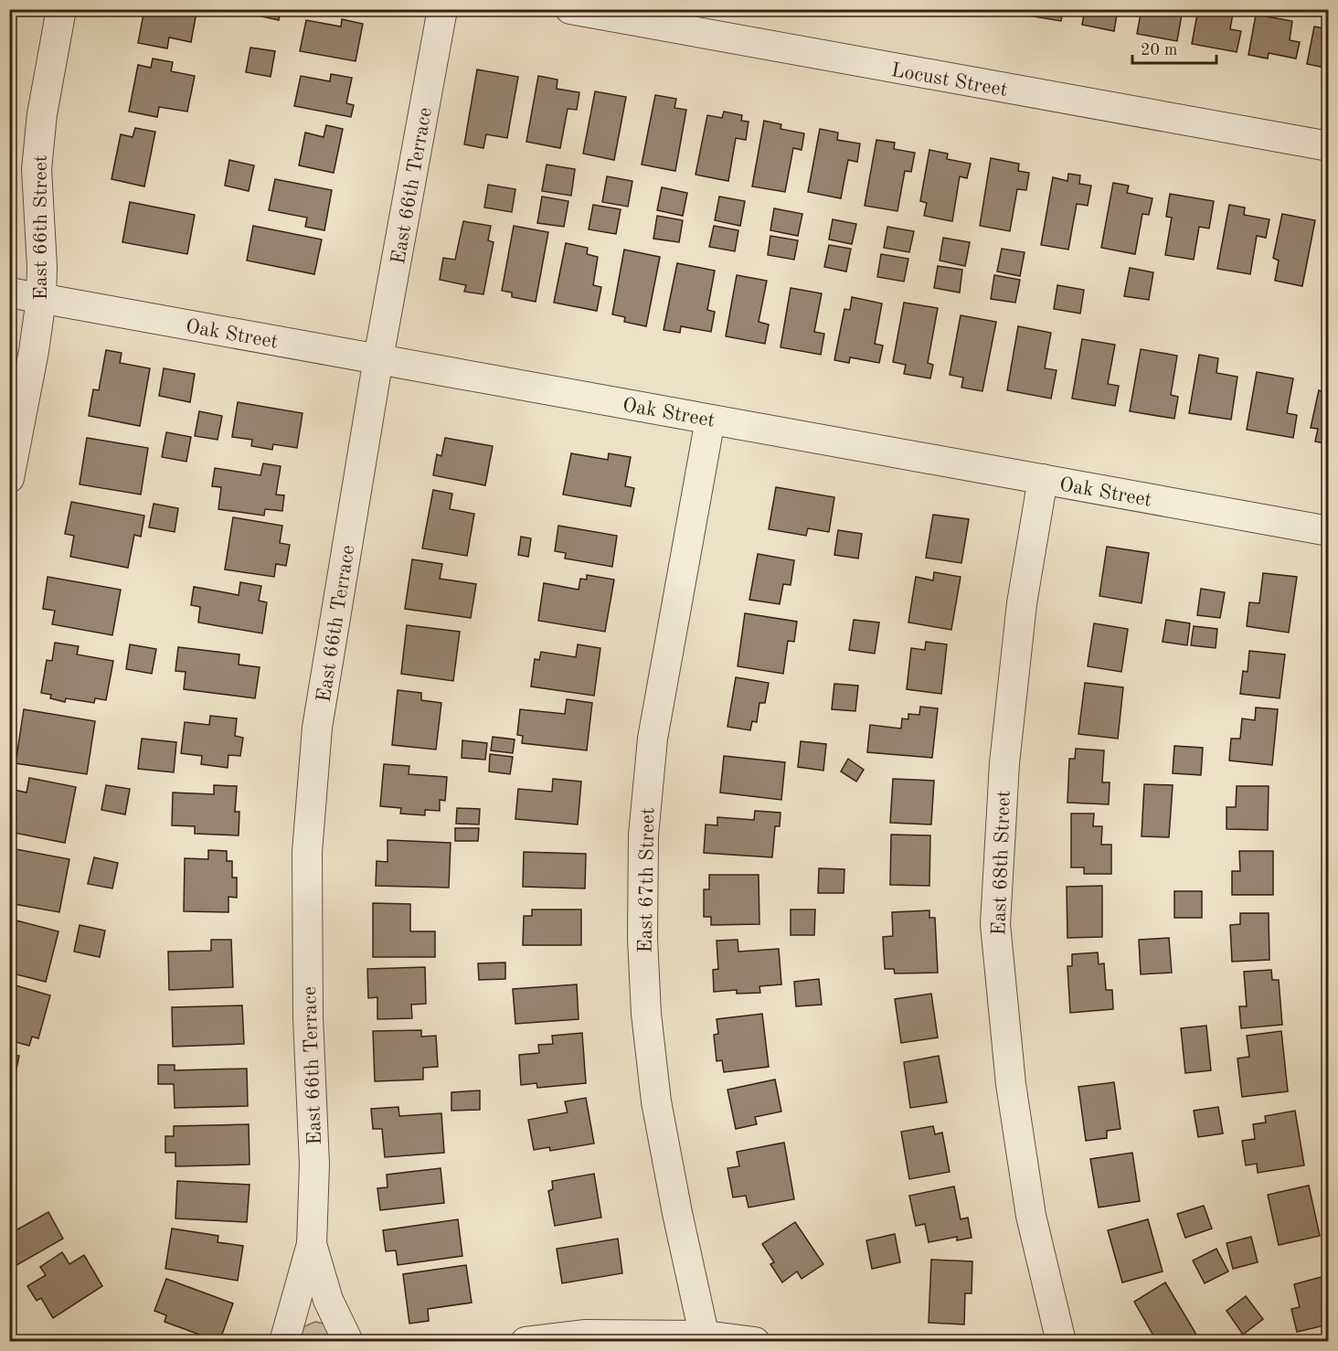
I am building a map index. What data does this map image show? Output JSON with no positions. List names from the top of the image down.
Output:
{
  "streets": {
    "street": [
      "Locust Street",
      "East 66th Terrace",
      "East 66th Street",
      "Oak Street",
      "East 68th Street",
      "East 67th Street"
    ]
  },
  "crossings": [
    ["East 66th Terrace", "Oak Street"],
    ["East 66th Street", "Oak Street"],
    ["Oak Street", "East 68th Street"],
    ["Oak Street", "East 67th Street"]
  ],
  "scale_bar": "20 m"
}
